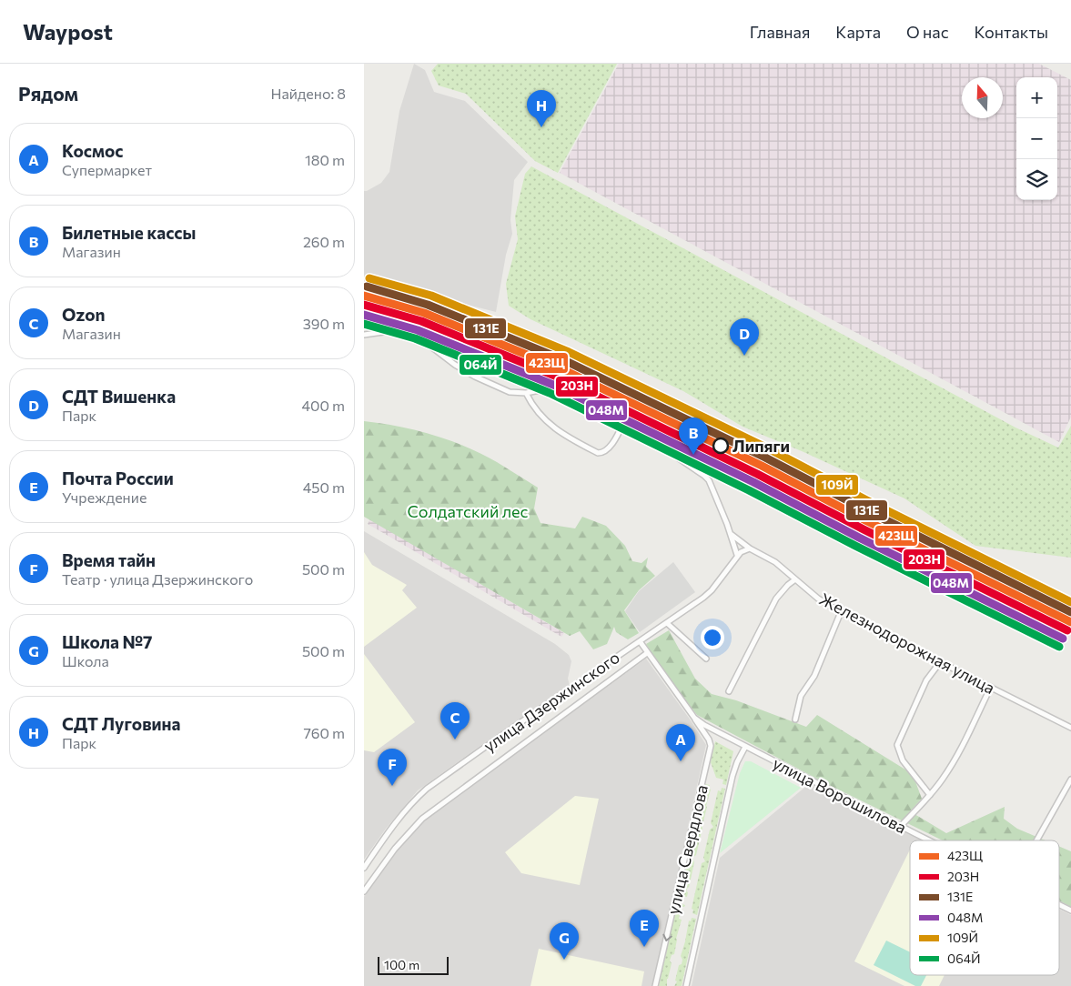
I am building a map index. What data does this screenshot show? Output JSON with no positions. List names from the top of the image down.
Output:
{
  "streets": {
    "street": [
      "Железнодорожная улица",
      "улица Дзержинского",
      "улица Ворошилова",
      "улица Свердлова"
    ]
  },
  "crossings": [
    ["Железнодорожная улица", "улица Дзержинского"],
    ["улица Дзержинского", "улица Ворошилова"],
    ["улица Ворошилова", "улица Свердлова"]
  ],
  "parks": ["Солдатский лес"],
  "places": ["Липяги"],
  "lines": [
    "transit line 109Й",
    "transit line 131Е",
    "transit line 423Щ",
    "transit line 203Н",
    "transit line 048М",
    "transit line 064Й"
  ],
  "legend": [
    "423Щ",
    "203Н",
    "131Е",
    "048М",
    "109Й",
    "064Й"
  ],
  "scale_bar": "100 m",
  "north": "top",
  "page": {
    "header": "Waypost",
    "nav": [
      "Главная",
      "Карта",
      "О нас",
      "Контакты"
    ],
    "heading": ["Рядом", "Найдено: 8"],
    "map_buttons": ["+", "−"],
    "pins": [
      "H",
      "D",
      "B",
      "C",
      "A",
      "F",
      "E",
      "G"
    ],
    "list": [
      {
        "mark": "A",
        "name": "Космос",
        "note": "Супермаркет",
        "value": "180 m"
      },
      {
        "mark": "B",
        "name": "Билетные кассы",
        "note": "Магазин",
        "value": "260 m"
      },
      {
        "mark": "C",
        "name": "Ozon",
        "note": "Магазин",
        "value": "390 m"
      },
      {
        "mark": "D",
        "name": "СДТ Вишенка",
        "note": "Парк",
        "value": "400 m"
      },
      {
        "mark": "E",
        "name": "Почта России",
        "note": "Учреждение",
        "value": "450 m"
      },
      {
        "mark": "F",
        "name": "Время тайн",
        "note": "Театр · улица Дзержинского",
        "value": "500 m"
      },
      {
        "mark": "G",
        "name": "Школа №7",
        "note": "Школа",
        "value": "500 m"
      },
      {
        "mark": "H",
        "name": "СДТ Луговина",
        "note": "Парк",
        "value": "760 m"
      }
    ],
    "scale": "100 m"
  }
}
